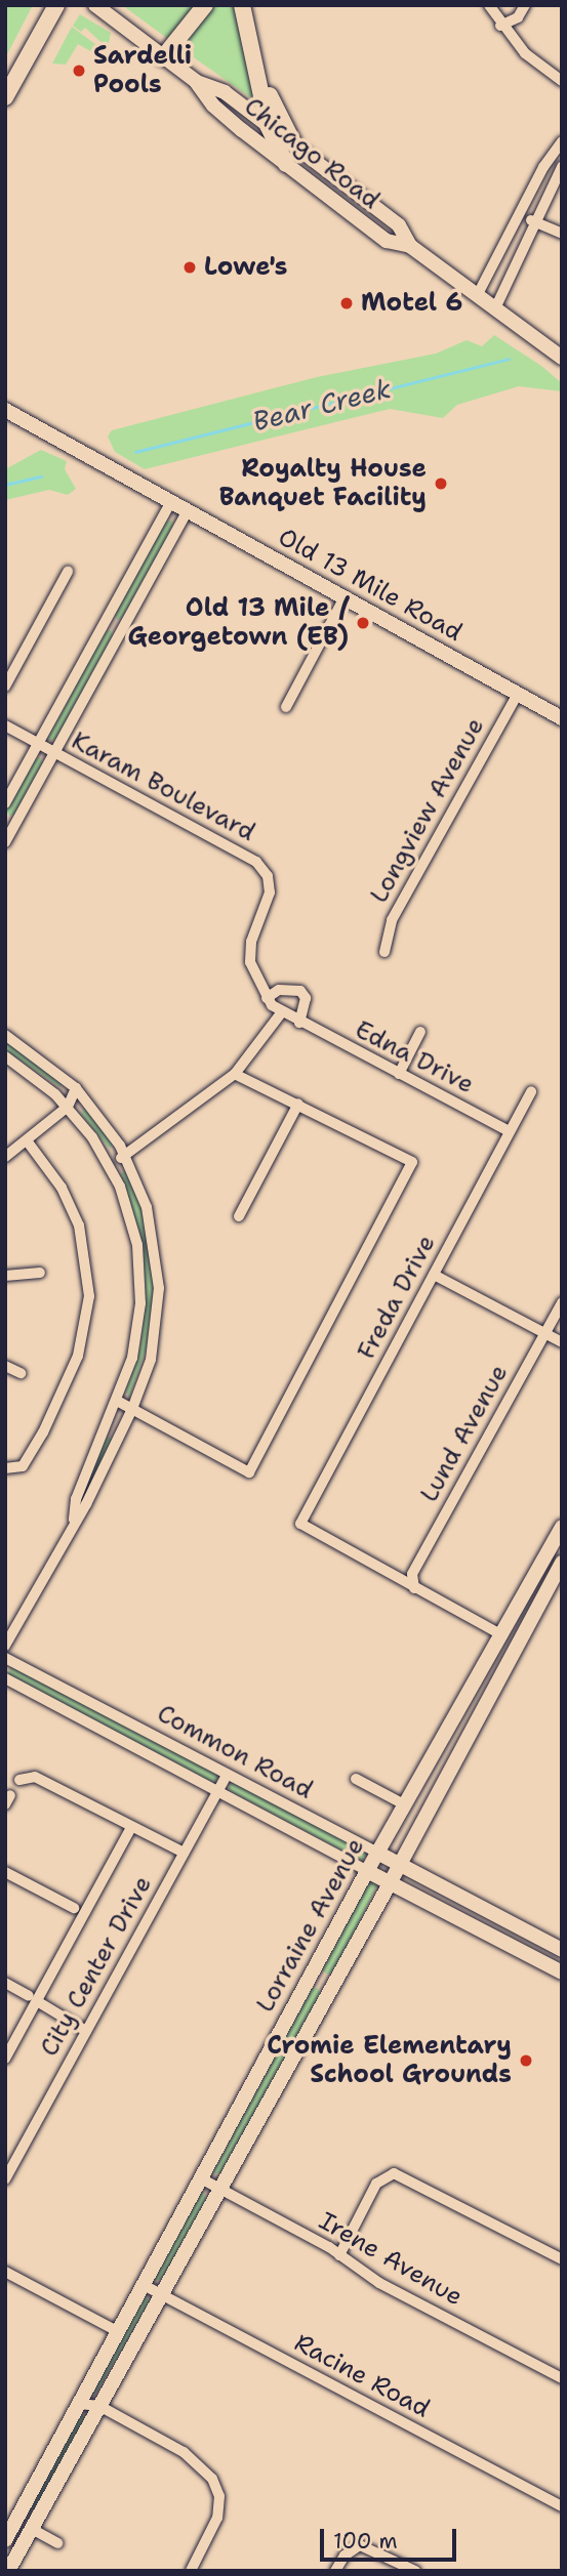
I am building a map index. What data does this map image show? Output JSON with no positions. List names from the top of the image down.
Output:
{
  "streets": {
    "street": [
      "Chicago Road",
      "Old 13 Mile Road",
      "Karam Boulevard",
      "Longview Avenue",
      "Edna Drive",
      "Freda Drive",
      "Lund Avenue",
      "Common Road",
      "Lorraine Avenue",
      "City Center Drive",
      "Irene Avenue",
      "Racine Road"
    ]
  },
  "crossings": [
    ["Old 13 Mile Road", "Longview Avenue"],
    ["Karam Boulevard", "Edna Drive"],
    ["Edna Drive", "Freda Drive"],
    ["Freda Drive", "Lund Avenue"],
    ["Common Road", "Lorraine Avenue"],
    ["Common Road", "City Center Drive"],
    ["Lorraine Avenue", "Irene Avenue"],
    ["Lorraine Avenue", "Racine Road"]
  ],
  "water": ["Bear Creek"],
  "places": [
    "Sardelli Pools",
    "Lowe's",
    "Motel 6",
    "Royalty House Banquet Facility",
    "Old 13 Mile / Georgetown (EB)",
    "Cromie Elementary School Grounds"
  ],
  "scale_bar": "100 m"
}
